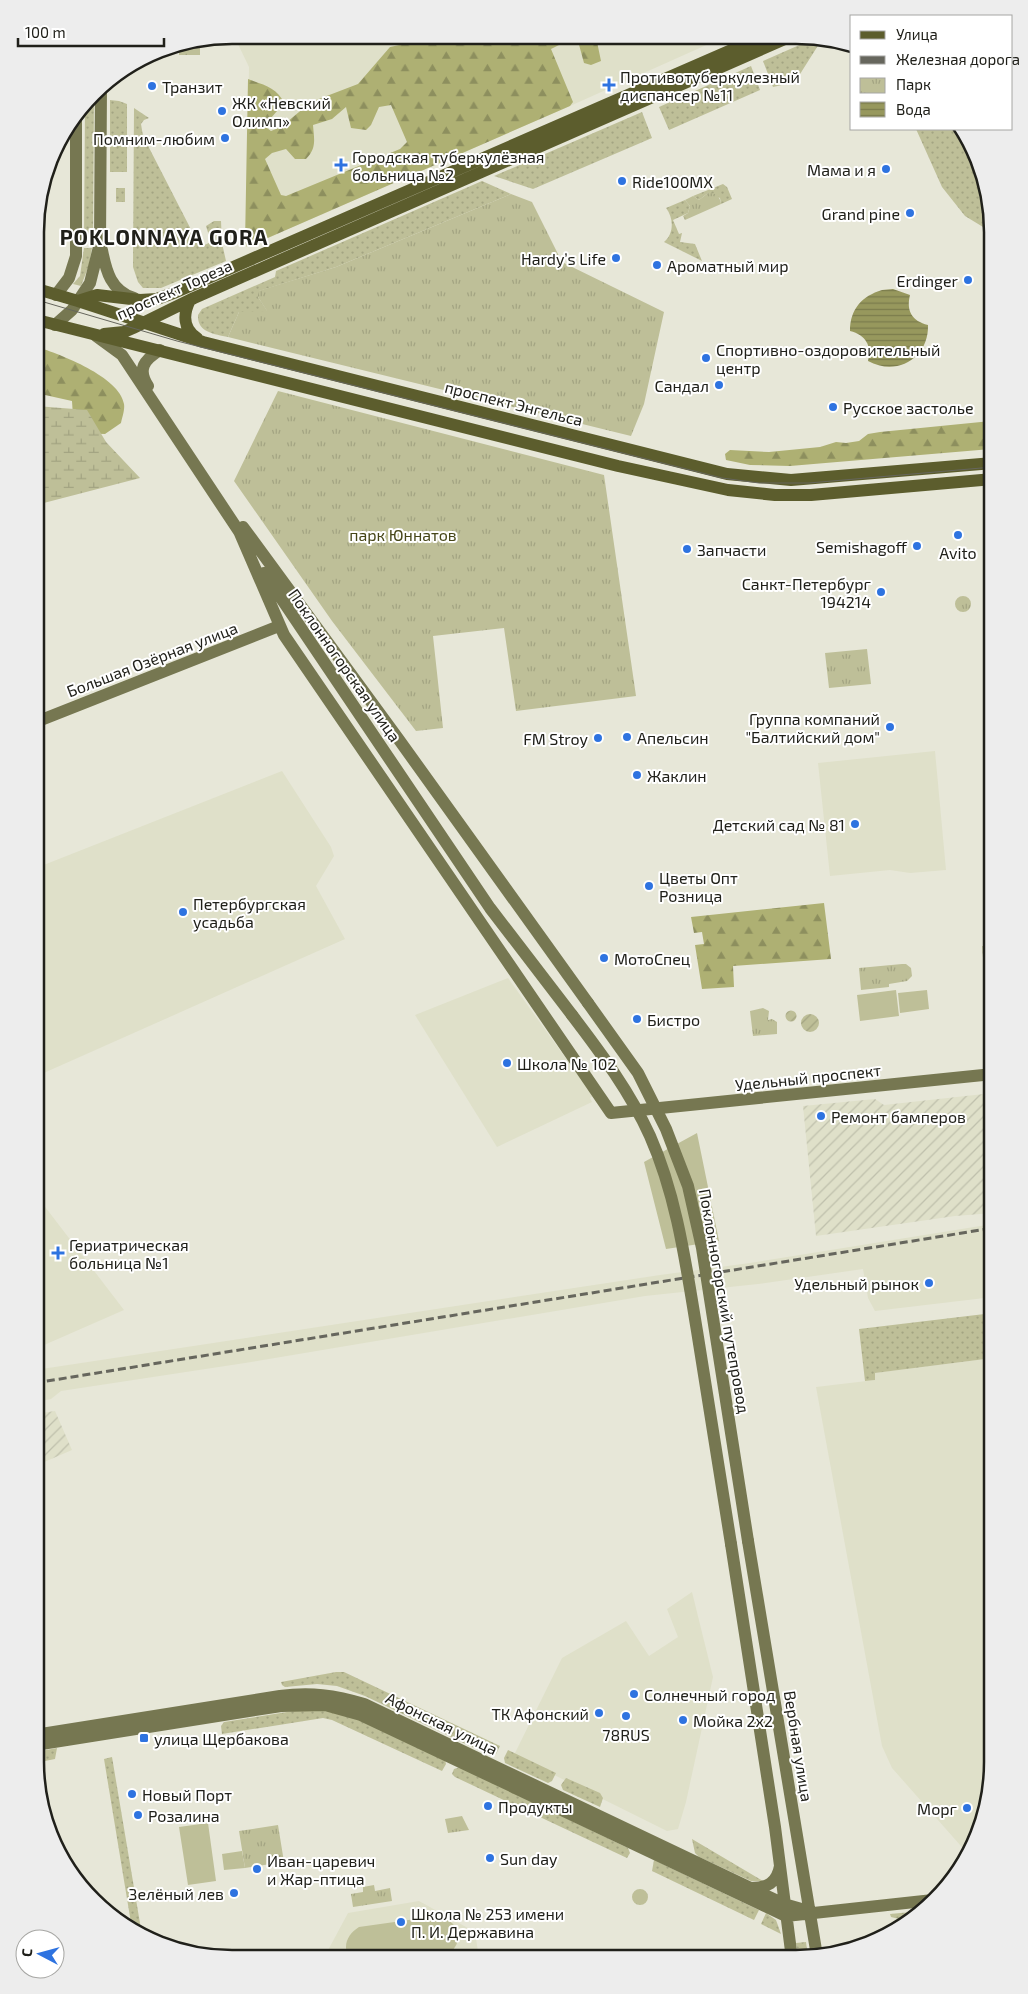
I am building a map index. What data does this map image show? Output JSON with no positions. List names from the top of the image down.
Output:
{
  "streets": {
    "main road": [
      "проспект Тореза",
      "проспект Энгельса",
      "Большая Озёрная улица",
      "Поклонногорская улица",
      "Удельный проспект",
      "Поклонногорский путепровод",
      "Афонская улица",
      "Вербная улица"
    ]
  },
  "crossings": [
    ["проспект Тореза", "проспект Энгельса"],
    ["проспект Тореза", "Поклонногорская улица"],
    ["Большая Озёрная улица", "Поклонногорская улица"],
    ["Поклонногорская улица", "Удельный проспект"],
    ["Поклонногорская улица", "Поклонногорский путепровод"],
    ["Поклонногорский путепровод", "Вербная улица"]
  ],
  "districts": ["POKLONNAYA GORA"],
  "parks": ["парк Юннатов"],
  "places": {
    "health": ["Противотуберкулезный диспансер №11", "Городская туберкулёзная больница №2", "Гериатрическая больница №1"],
    "other": [
      "Транзит",
      "ЖК «Невский Олимп»",
      "Помним-любим",
      "Мама и я",
      "Ride100MX",
      "Grand pine",
      "Hardy’s Life",
      "Ароматный мир",
      "Erdinger",
      "Спортивно-оздоровительный центр",
      "Сандал",
      "Русское застолье",
      "Avito",
      "Semishagoff",
      "Запчасти",
      "Санкт-Петербург 194214",
      "Группа компаний \"Балтийский дом\"",
      "Апельсин",
      "FM Stroy",
      "Жаклин",
      "Детский сад № 81",
      "Цветы Опт Розница",
      "Петербургская усадьба",
      "МотоСпец",
      "Бистро",
      "Школа № 102",
      "Ремонт бамперов",
      "Удельный рынок",
      "Солнечный город",
      "ТК Афонский",
      "78RUS",
      "Мойка 2x2",
      "Новый Порт",
      "Продукты",
      "Морг",
      "Розалина",
      "Sun day",
      "Иван-царевич и Жар-птица",
      "Зелёный лев",
      "Школа № 253 имени П. И. Державина"
    ],
    "transit": ["улица Щербакова"]
  },
  "legend": [
    "Улица",
    "Железная дорога",
    "Парк",
    "Вода"
  ],
  "scale_bar": "100 m",
  "north": "left"
}
